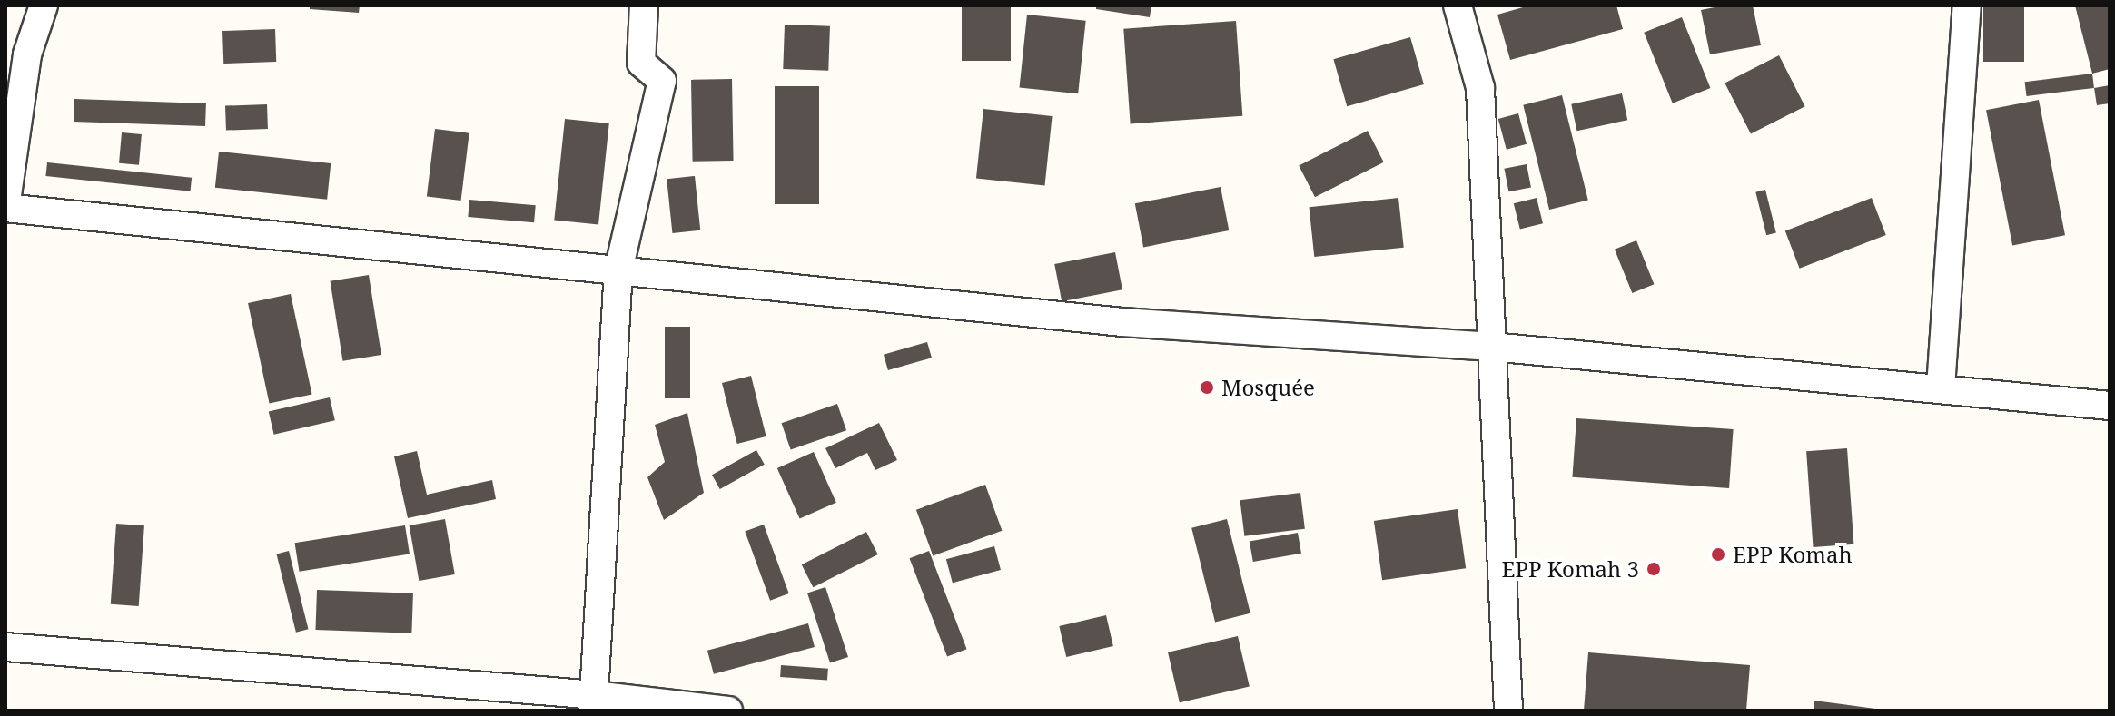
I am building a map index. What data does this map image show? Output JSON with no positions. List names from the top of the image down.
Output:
{
  "places": ["Mosquée", "EPP Komah", "EPP Komah 3"]
}
